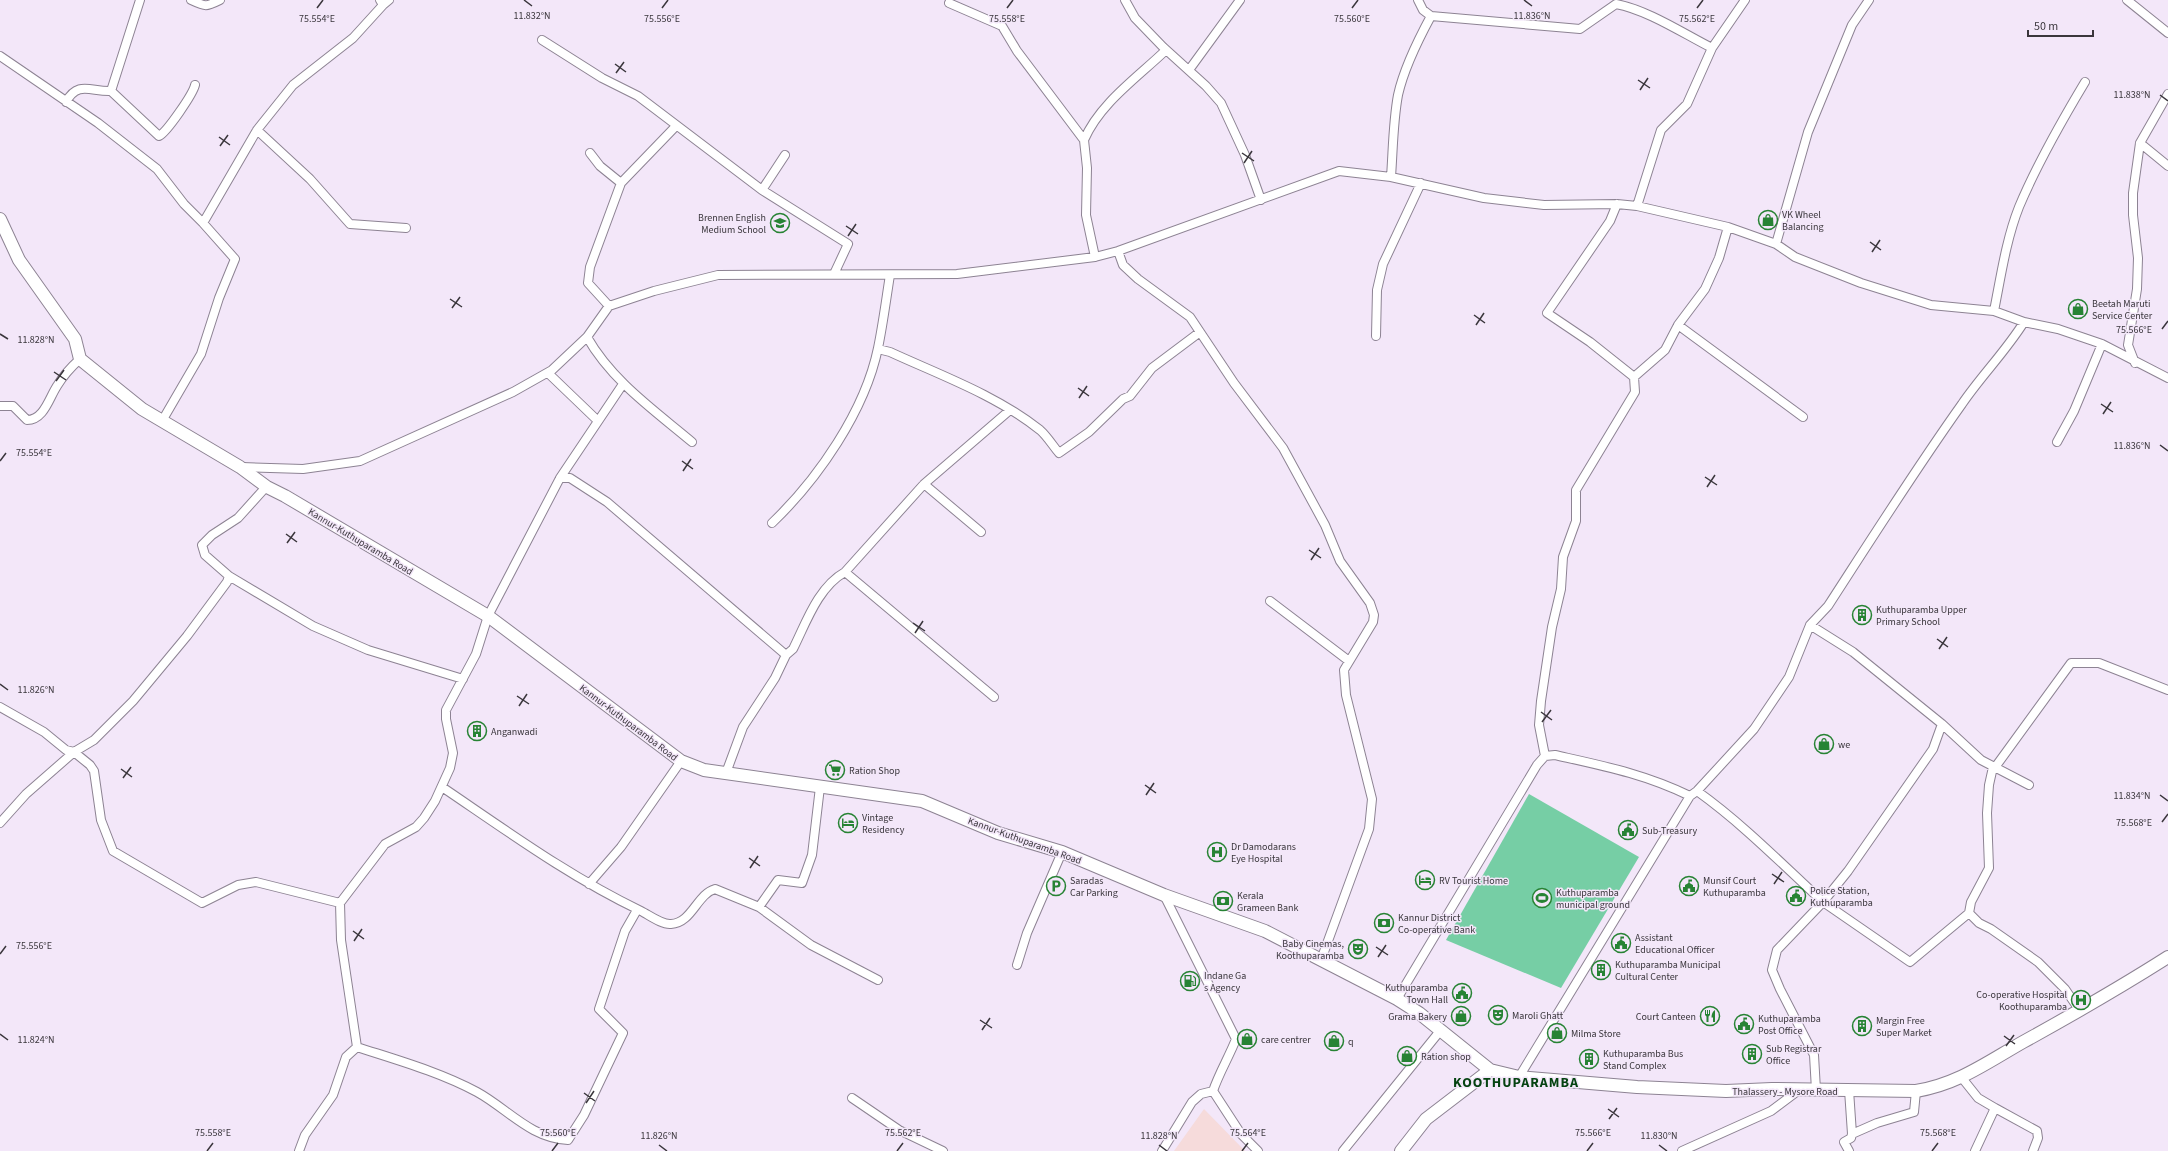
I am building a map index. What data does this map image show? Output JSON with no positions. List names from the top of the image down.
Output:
{
  "streets": {
    "main road": ["Kannur-Kuthuparamba Road", "Thalassery - Mysore Road"]
  },
  "crossings": [
    ["Kannur-Kuthuparamba Road", "Thalassery - Mysore Road"]
  ],
  "districts": ["KOOTHUPARAMBA"],
  "places": {
    "shop": [
      "VK Wheel Balancing",
      "Beetah Maruti Service Center",
      "we",
      "Grama Bakery",
      "Milma Store",
      "care centrer",
      "q",
      "Ration shop"
    ],
    "school or university": ["Brennen English Medium School"],
    "building": [
      "Kuthuparamba Upper Primary School",
      "Anganwadi",
      "Kuthuparamba Municipal Cultural Center",
      "Margin Free Super Market",
      "Sub Registrar Office",
      "Kuthuparamba Bus Stand Complex"
    ],
    "supermarket": ["Ration Shop"],
    "hotel": ["Vintage Residency", "RV Tourist Home"],
    "public building": [
      "Sub-Treasury",
      "Munsif Court Kuthuparamba",
      "Police Station, Kuthuparamba",
      "Assistant Educational Officer",
      "Kuthuparamba Town Hall",
      "Kuthuparamba Post Office"
    ],
    "hospital": ["Dr Damodarans Eye Hospital", "Co-operative Hospital Koothuparamba"],
    "parking": ["Saradas Car Parking"],
    "sports": ["Kuthuparamba municipal ground"],
    "bank": ["Kerala Grameen Bank", "Kannur District Co-operative Bank"],
    "theatre": ["Baby Cinemas, Koothuparamba", "Maroli Ghatt"],
    "fuel station": ["Indane Ga s Agency"],
    "restaurant": ["Court Canteen"]
  },
  "scale_bar": "50 m",
  "coordinates": [
    "11.832°N",
    "11.836°N",
    "75.554°E",
    "75.556°E",
    "75.558°E",
    "75.560°E",
    "75.562°E",
    "11.838°N",
    "75.566°E",
    "11.828°N",
    "11.826°N",
    "11.834°N",
    "75.568°E",
    "11.824°N",
    "75.564°E",
    "11.830°N"
  ]
}
